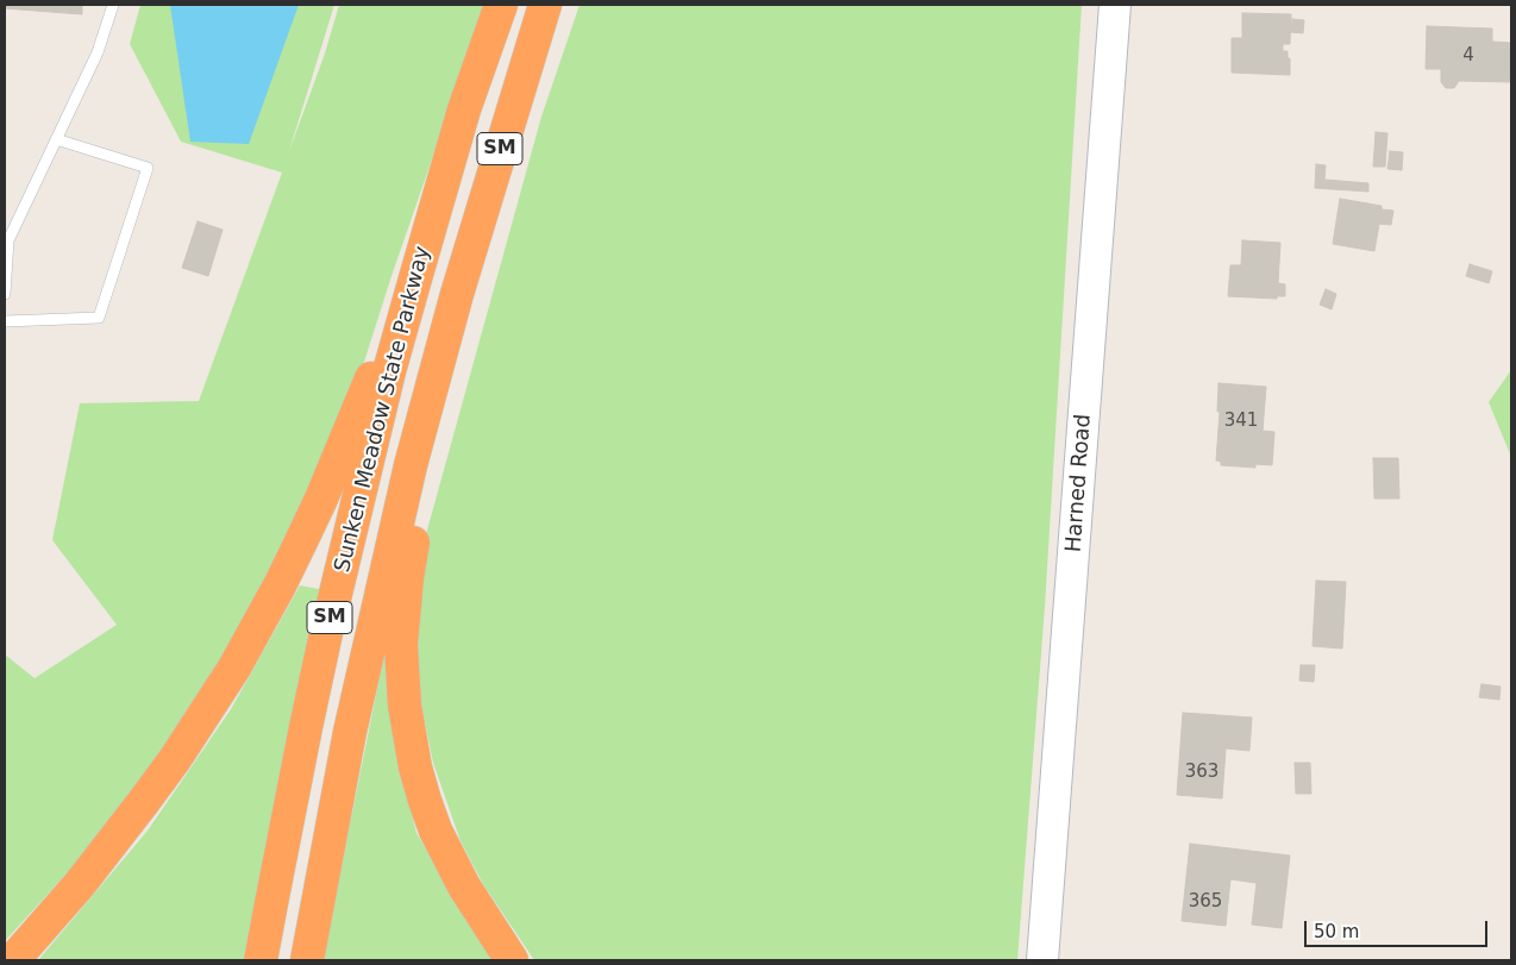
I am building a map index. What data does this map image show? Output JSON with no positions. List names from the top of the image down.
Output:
{
  "streets": {
    "highway": ["SM", "Sunken Meadow State Parkway"],
    "main road": ["Harned Road"]
  },
  "house_numbers": [
    "4",
    "341",
    "363",
    "365"
  ],
  "scale_bar": "50 m"
}
